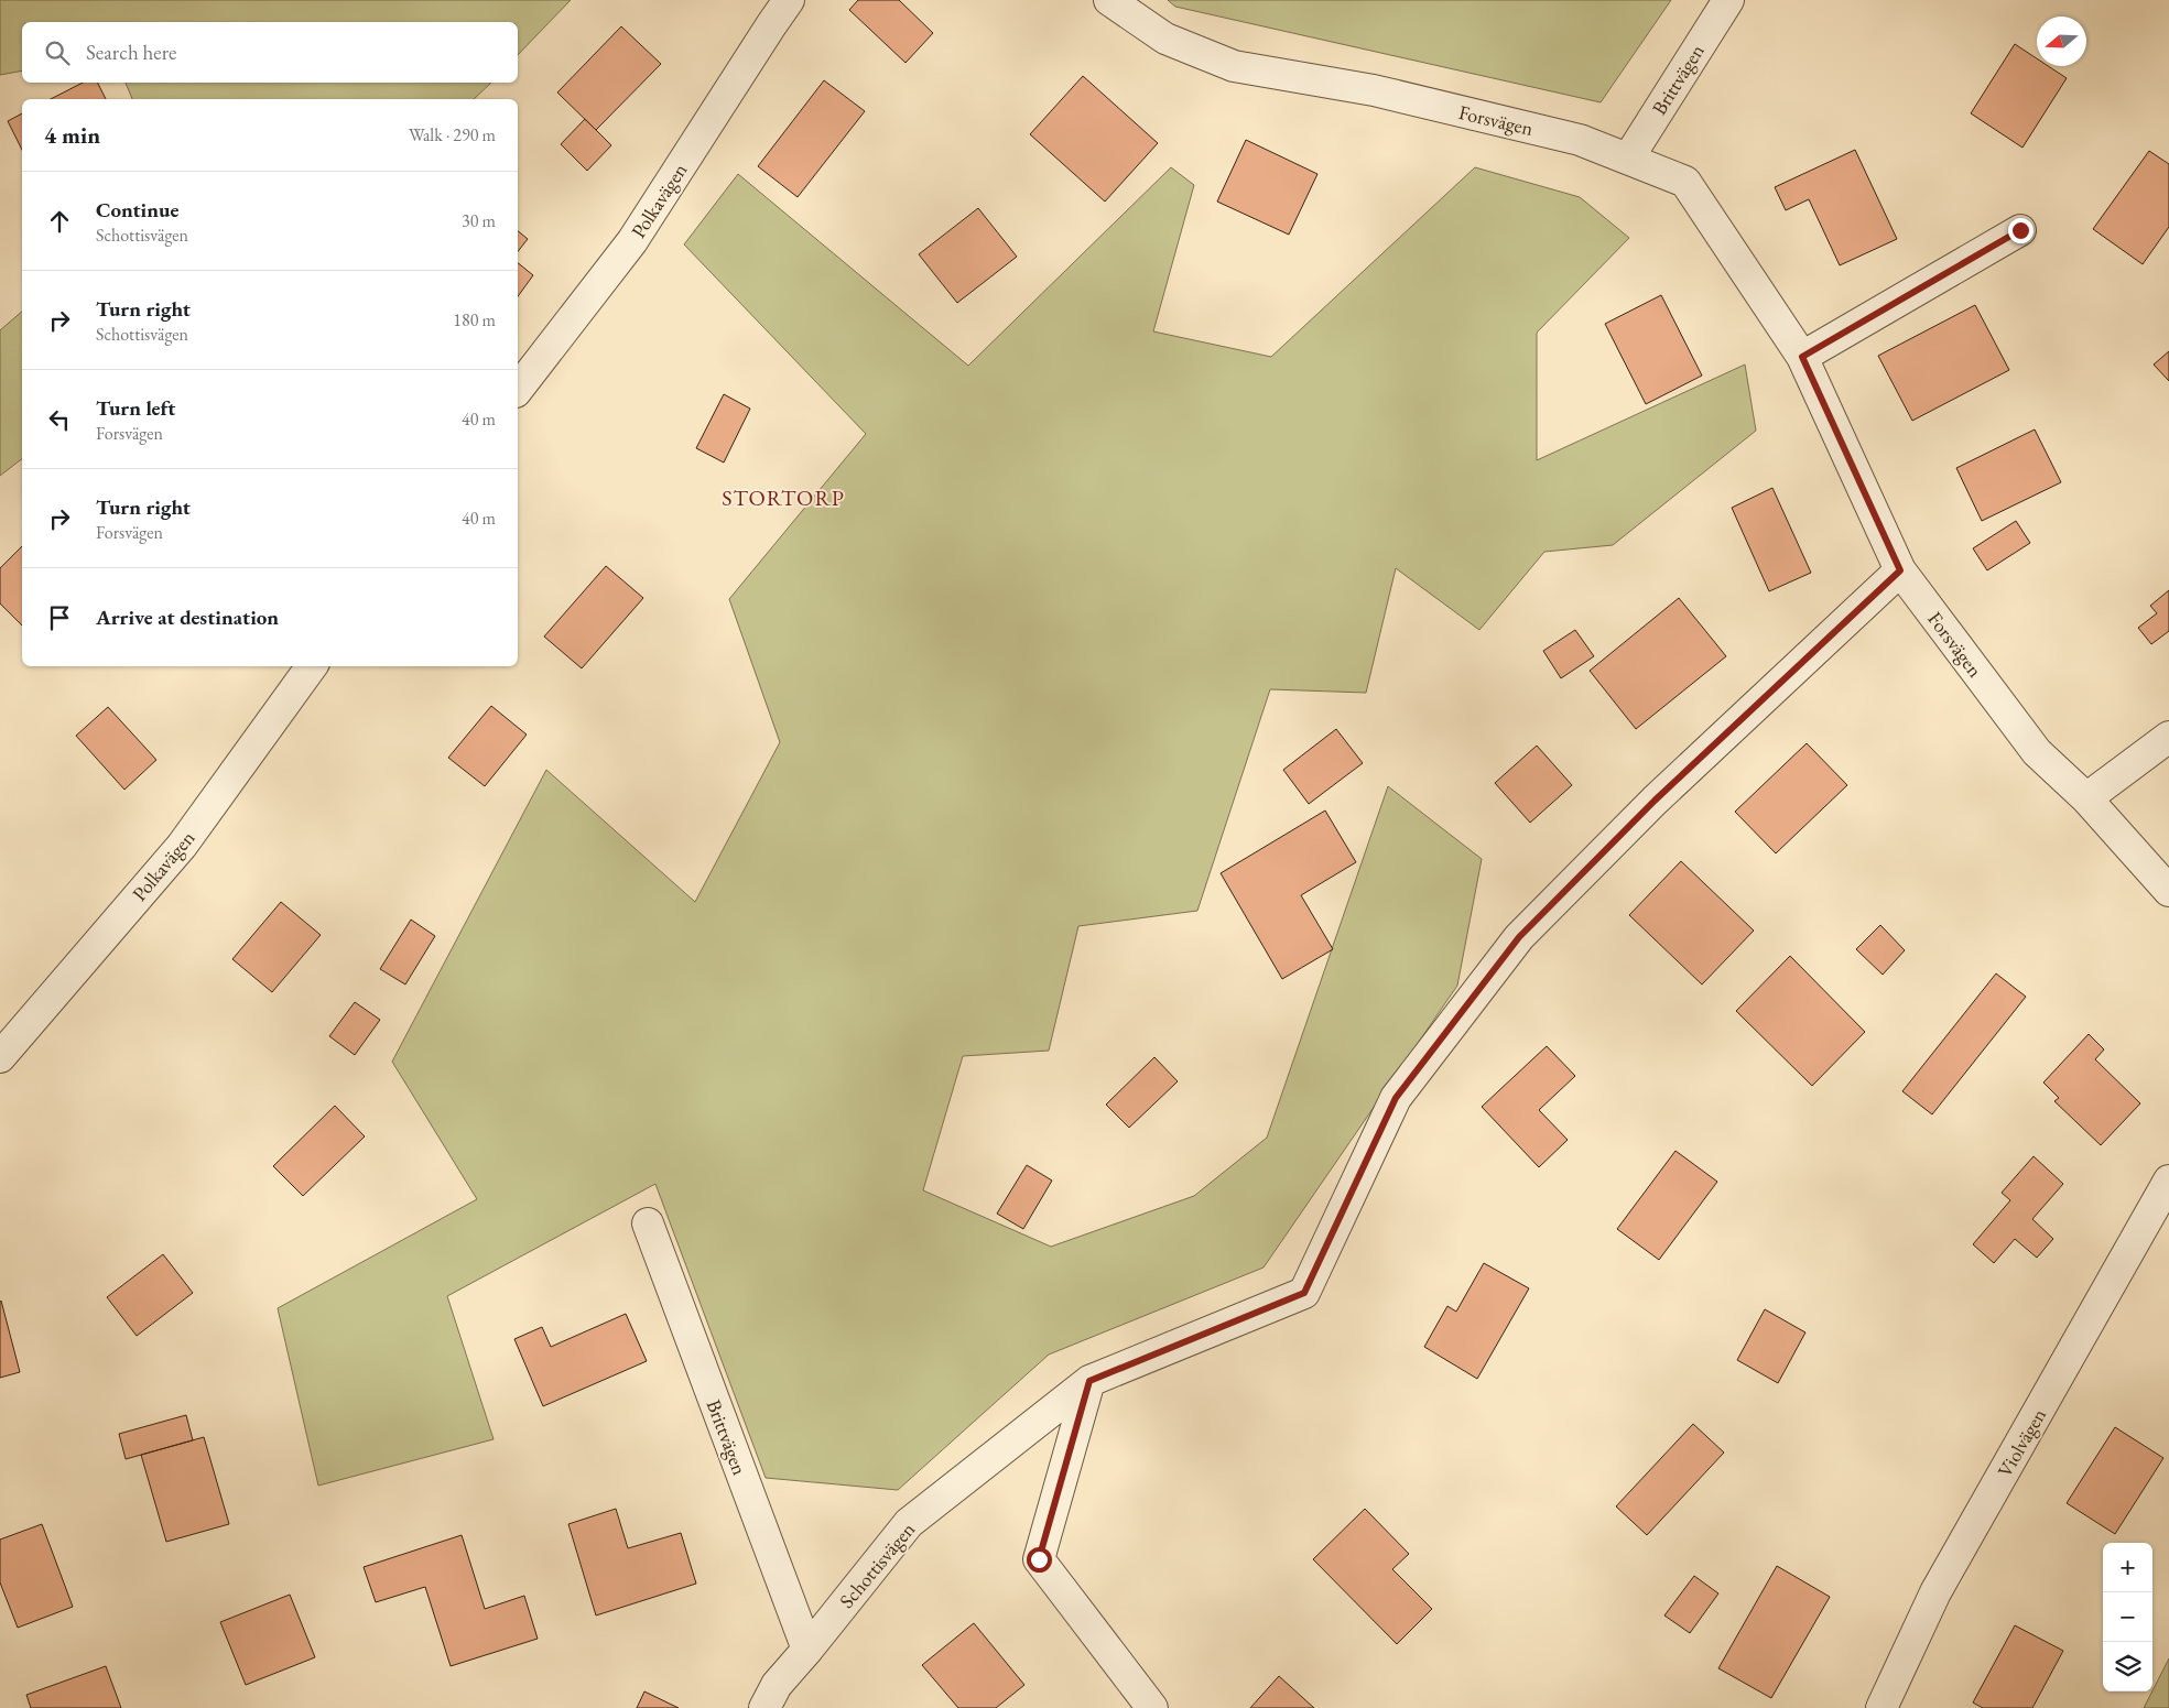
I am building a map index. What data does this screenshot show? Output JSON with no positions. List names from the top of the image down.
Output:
{
  "streets": {
    "street": [
      "Brittvägen",
      "Forsvägen",
      "Polkavägen",
      "Violvägen",
      "Schottisvägen"
    ]
  },
  "crossings": [
    ["Brittvägen", "Forsvägen"],
    ["Brittvägen", "Schottisvägen"],
    ["Forsvägen", "Schottisvägen"]
  ],
  "districts": ["STORTORP"],
  "north": "left",
  "page": {
    "search": "Search here",
    "heading": ["4 min", "Walk · 290 m"],
    "list": [
      ["Continue", "Schottisvägen", "30 m"],
      ["Turn right", "Schottisvägen", "180 m"],
      ["Turn left", "Forsvägen", "40 m"],
      ["Turn right", "Forsvägen", "40 m"],
      "Arrive at destination"
    ],
    "map_buttons": ["+", "−"]
  }
}
